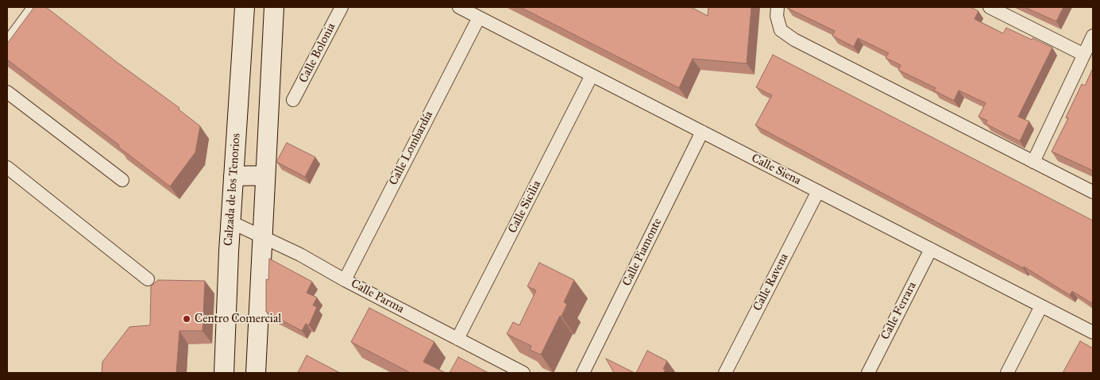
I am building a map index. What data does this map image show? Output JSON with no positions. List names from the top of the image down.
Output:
{
  "streets": {
    "street": [
      "Calle Bolonia",
      "Calle Lombardía",
      "Calle Siena",
      "Calzada de los Tenorios",
      "Calle Sicilia",
      "Calle Piamonte",
      "Calle Ravena",
      "Calle Parma",
      "Calle Ferrara"
    ]
  },
  "crossings": [
    ["Calle Lombardía", "Calle Siena"],
    ["Calle Lombardía", "Calle Parma"],
    ["Calle Siena", "Calle Sicilia"],
    ["Calle Siena", "Calle Piamonte"],
    ["Calle Siena", "Calle Ravena"],
    ["Calle Siena", "Calle Ferrara"],
    ["Calzada de los Tenorios", "Calle Parma"],
    ["Calle Sicilia", "Calle Parma"]
  ],
  "places": ["Centro Comercial"]
}
